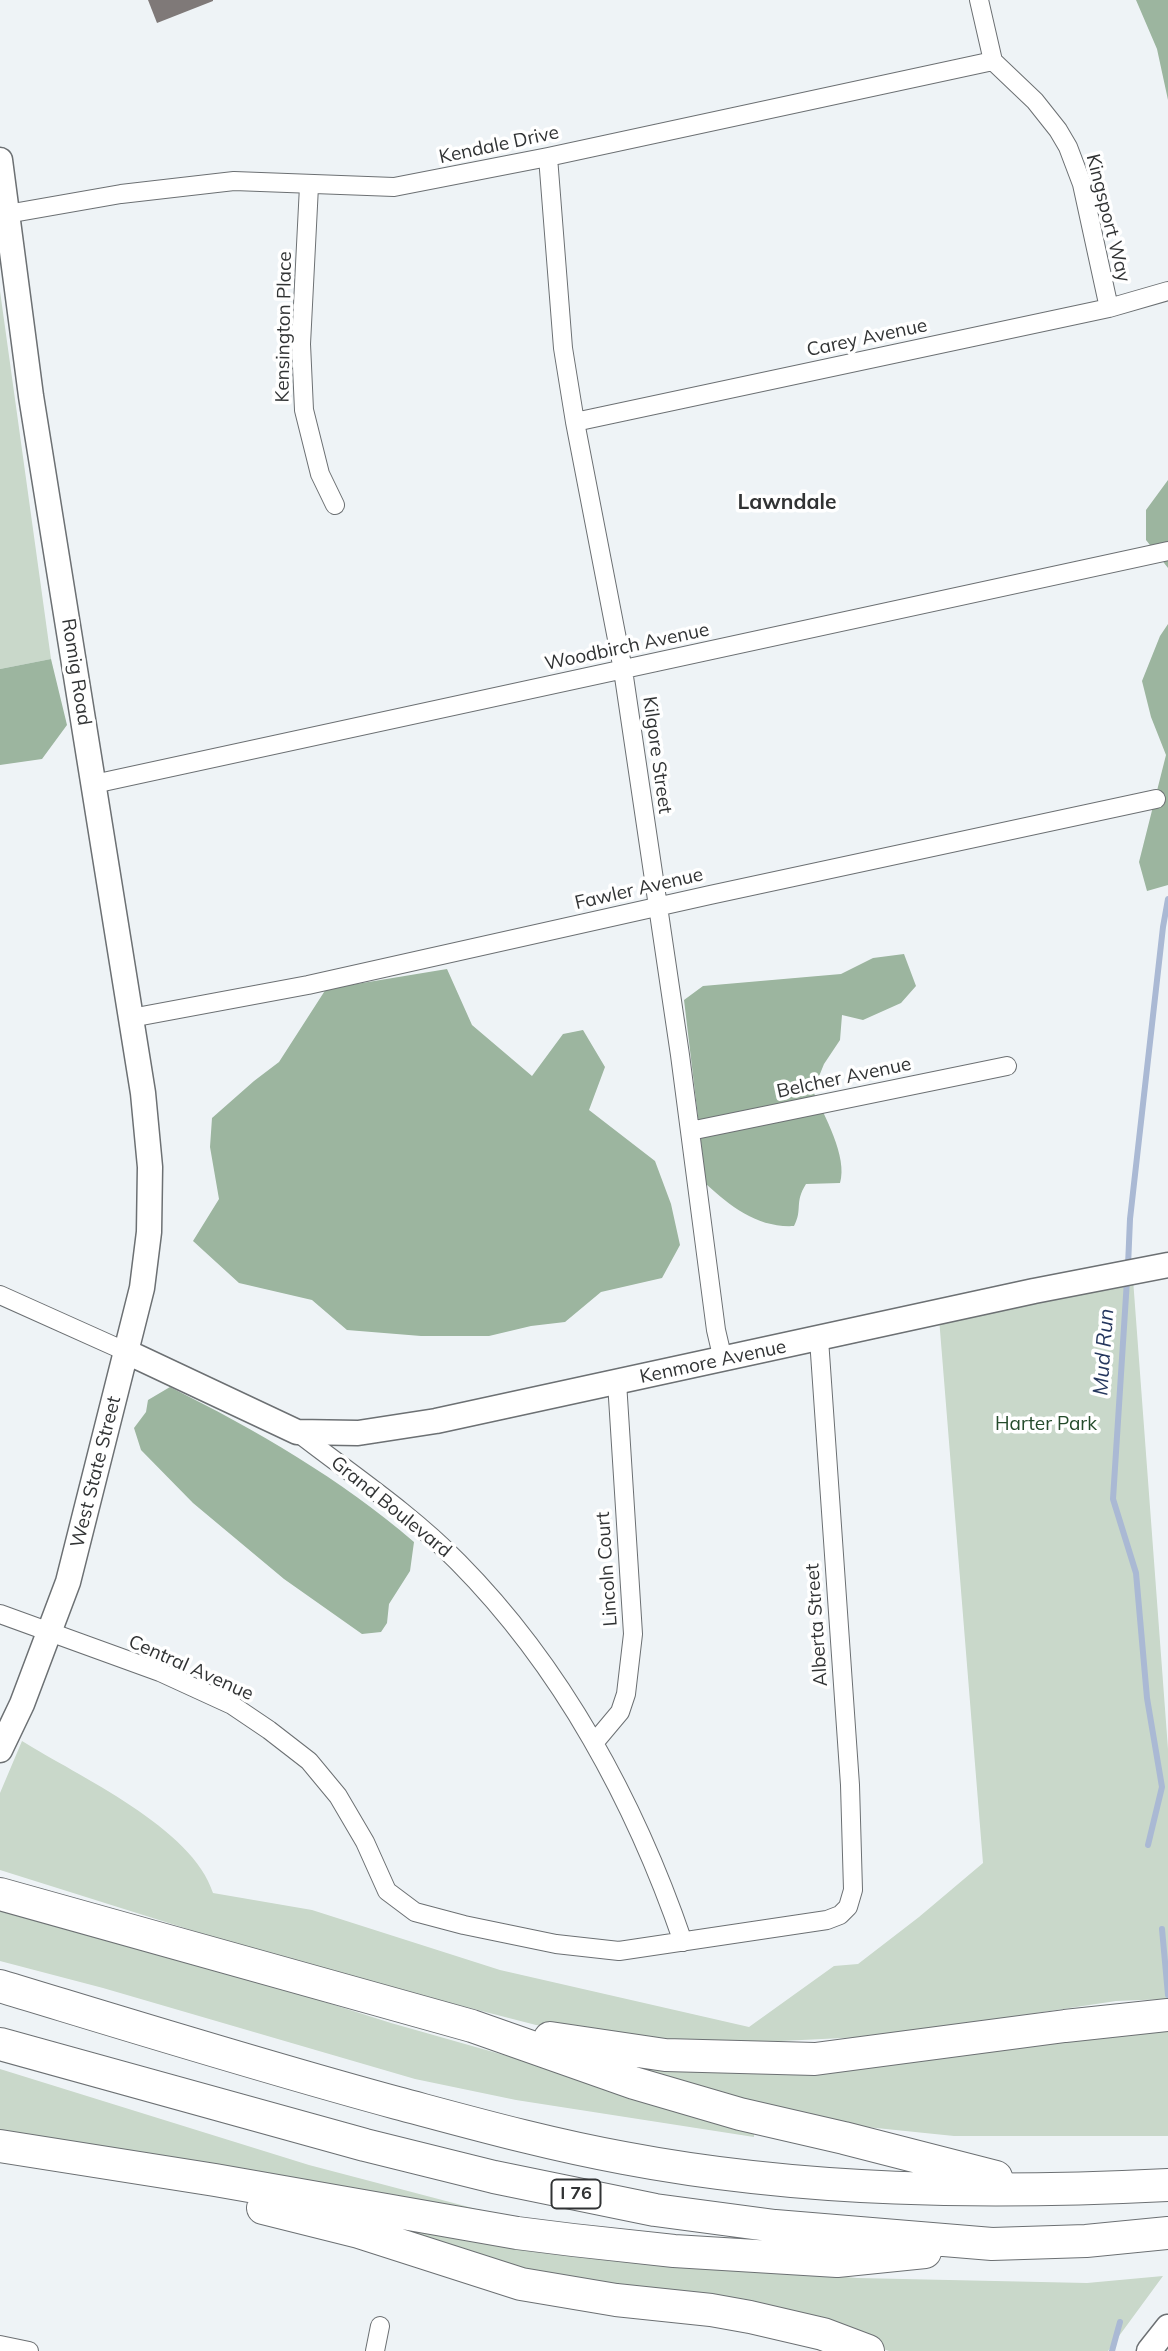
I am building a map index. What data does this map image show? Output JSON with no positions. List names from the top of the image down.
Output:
{
  "streets": {
    "highway": ["I 76"],
    "street": [
      "Kendale Drive",
      "Kingsport Way",
      "Kensington Place",
      "Carey Avenue",
      "Woodbirch Avenue",
      "Romig Road",
      "Kilgore Street",
      "Fawler Avenue",
      "Belcher Avenue",
      "Kenmore Avenue",
      "West State Street",
      "Grand Boulevard",
      "Lincoln Court",
      "Alberta Street",
      "Central Avenue"
    ]
  },
  "crossings": [
    ["Kendale Drive", "Kingsport Way"],
    ["Kendale Drive", "Kensington Place"],
    ["Kendale Drive", "Romig Road"],
    ["Kendale Drive", "Kilgore Street"],
    ["Kingsport Way", "Carey Avenue"],
    ["Carey Avenue", "Kilgore Street"],
    ["Woodbirch Avenue", "Romig Road"],
    ["Woodbirch Avenue", "Kilgore Street"],
    ["Romig Road", "Fawler Avenue"],
    ["Romig Road", "West State Street"],
    ["Kilgore Street", "Fawler Avenue"],
    ["Kilgore Street", "Belcher Avenue"],
    ["Kilgore Street", "Kenmore Avenue"],
    ["Kenmore Avenue", "Grand Boulevard"],
    ["Kenmore Avenue", "Lincoln Court"],
    ["Kenmore Avenue", "Alberta Street"],
    ["West State Street", "Grand Boulevard"],
    ["West State Street", "Central Avenue"],
    ["Grand Boulevard", "Lincoln Court"],
    ["Grand Boulevard", "Central Avenue"],
    ["Alberta Street", "Central Avenue"]
  ],
  "districts": ["Lawndale"],
  "water": ["Mud Run"],
  "parks": ["Harter Park"]
}
